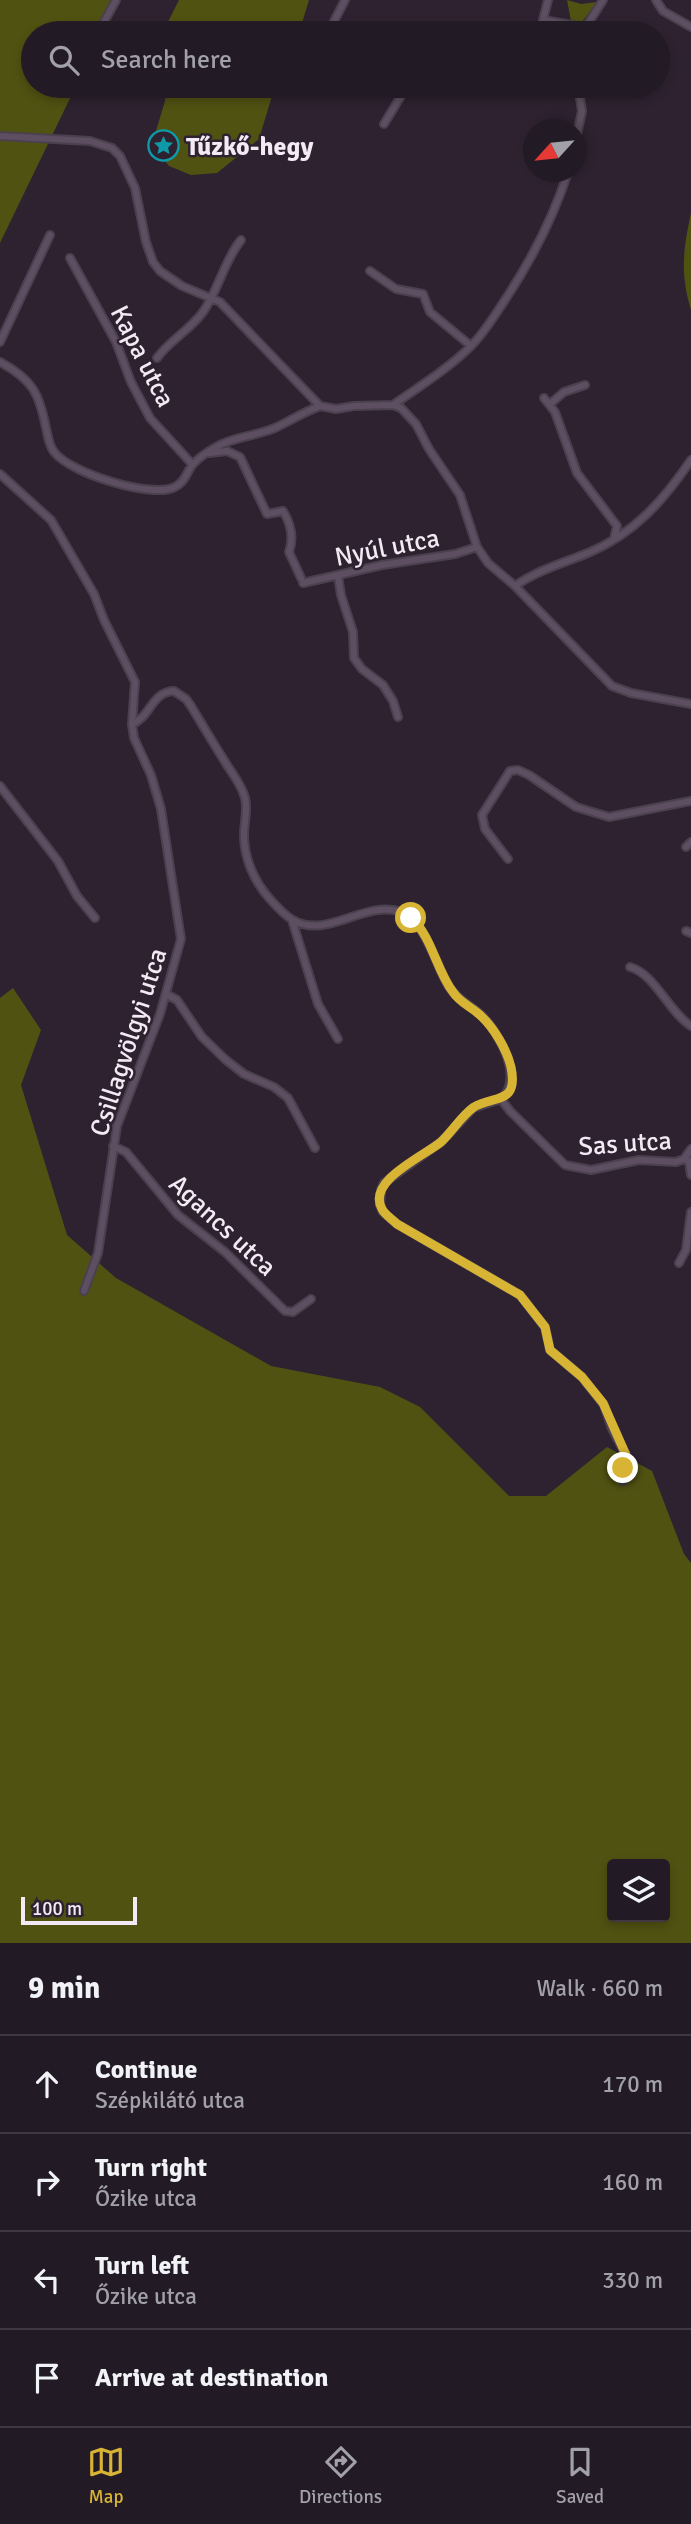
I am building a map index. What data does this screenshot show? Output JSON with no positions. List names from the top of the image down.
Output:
{
  "streets": {
    "street": [
      "Kapa utca",
      "Nyúl utca",
      "Csillagvölgyi utca",
      "Sas utca",
      "Agancs utca"
    ]
  },
  "crossings": [
    ["Csillagvölgyi utca", "Agancs utca"]
  ],
  "places": {
    "place": ["Tűzkő-hegy"]
  },
  "scale_bar": "100 m",
  "north": "bottom left",
  "page": {
    "search": "Search here",
    "scale": "100 m",
    "heading": ["9 min", "Walk · 660 m"],
    "list": [
      ["Continue", "Szépkilátó utca", "170 m"],
      ["Turn right", "Őzike utca", "160 m"],
      ["Turn left", "Őzike utca", "330 m"],
      "Arrive at destination"
    ],
    "nav": ["Map", "Directions", "Saved"]
  }
}
